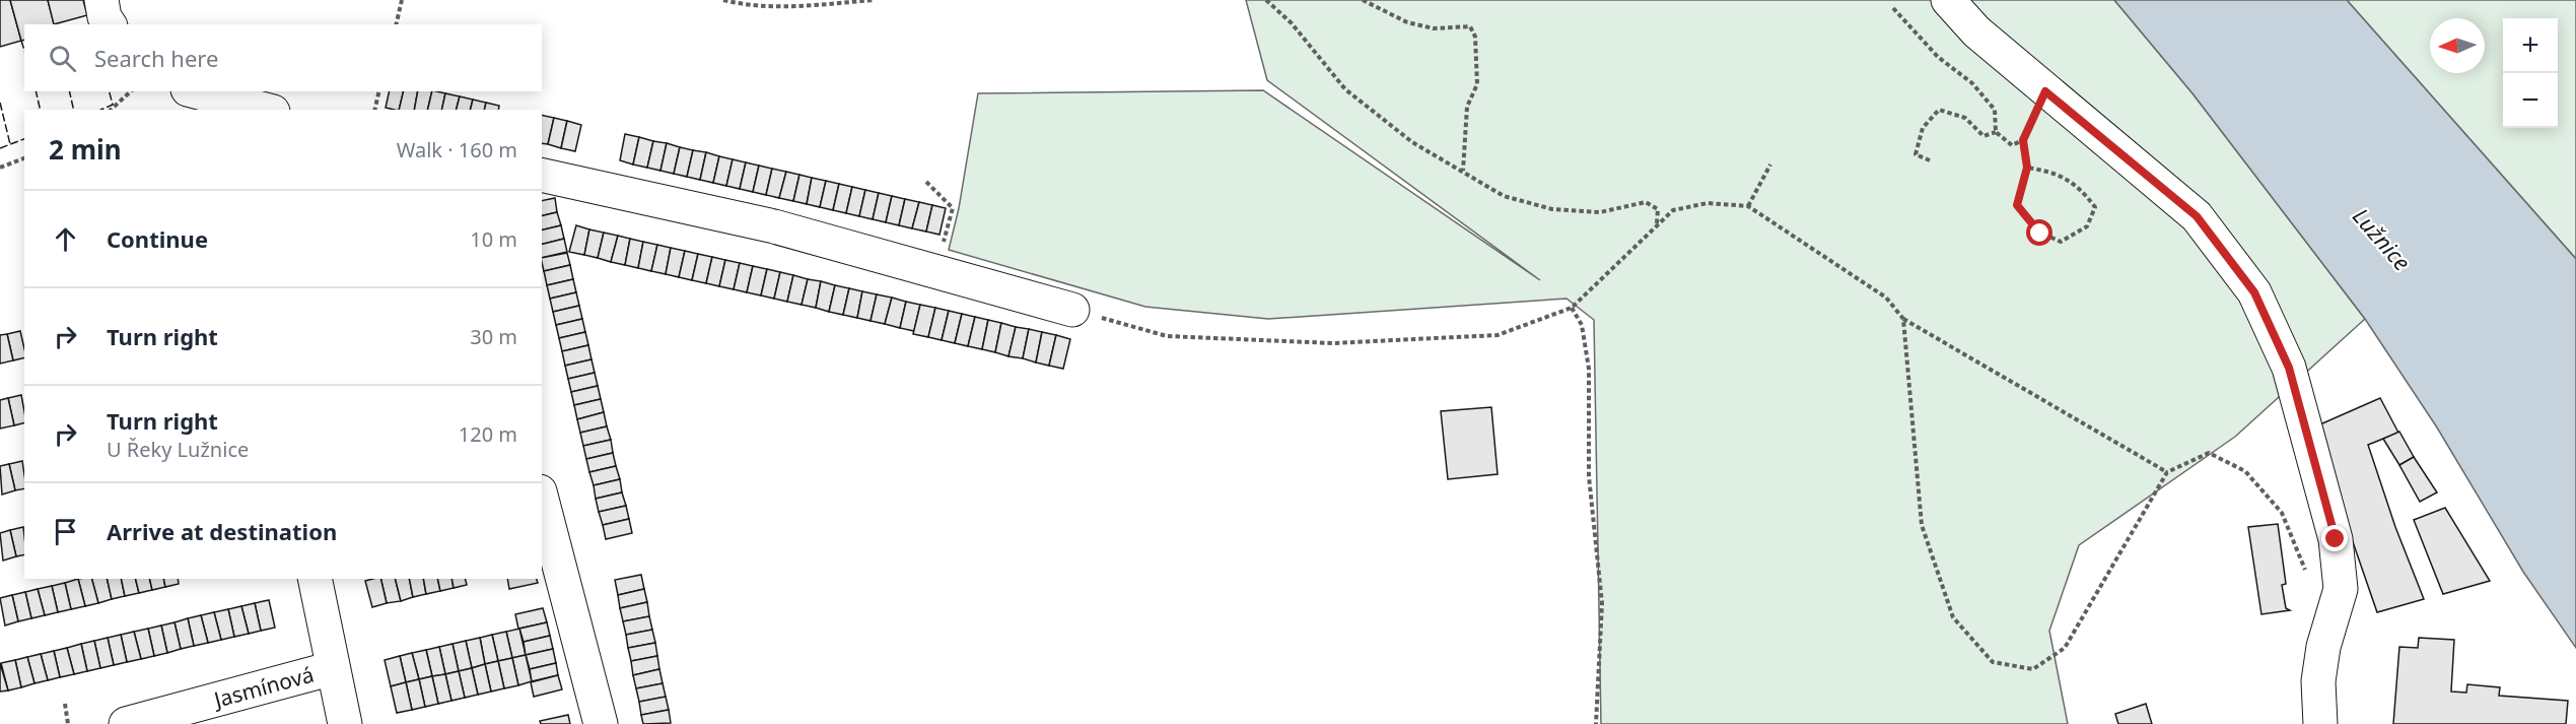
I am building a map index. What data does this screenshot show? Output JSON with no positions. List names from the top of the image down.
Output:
{
  "streets": {
    "street": ["Jasmínová"]
  },
  "water": ["Lužnice"],
  "north": "left",
  "page": {
    "map_buttons": ["+", "−"],
    "search": "Search here",
    "heading": ["2 min", "Walk · 160 m"],
    "list": [
      ["Continue", "10 m"],
      ["Turn right", "30 m"],
      ["Turn right", "U Řeky Lužnice", "120 m"],
      "Arrive at destination"
    ]
  }
}
